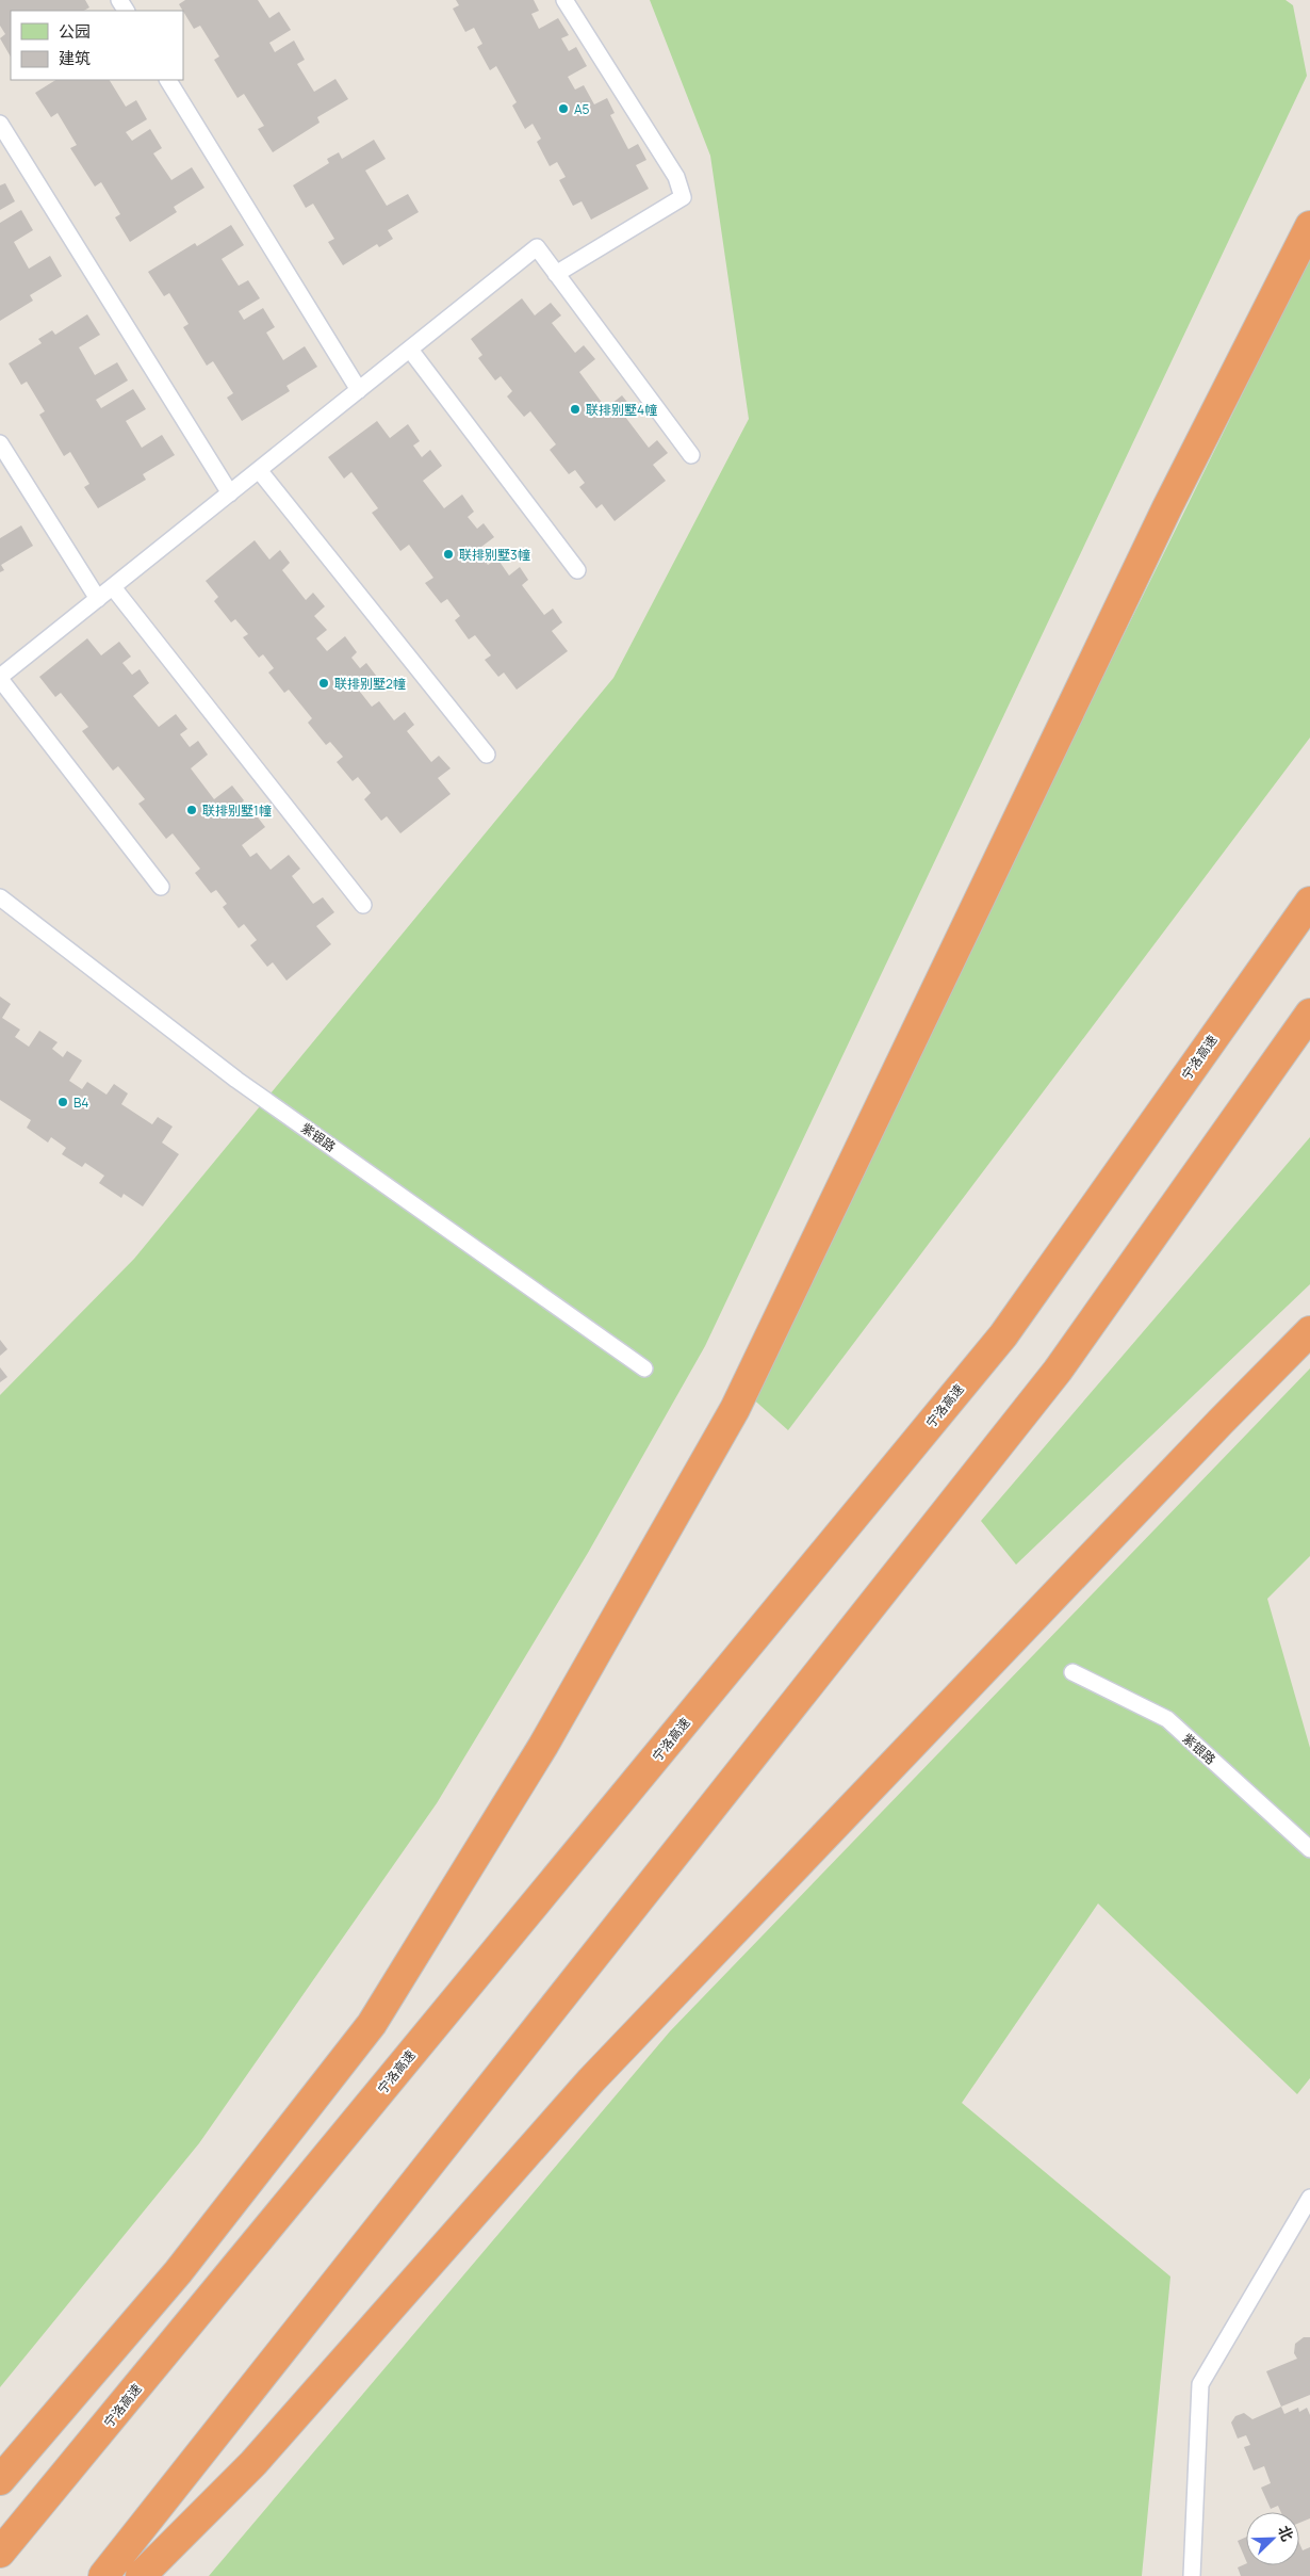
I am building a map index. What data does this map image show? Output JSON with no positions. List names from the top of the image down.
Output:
{
  "streets": {
    "highway": ["宁洛高速"],
    "lane": ["紫银路"]
  },
  "places": [
    "A5",
    "联排别墅4幢",
    "联排别墅3幢",
    "联排别墅2幢",
    "联排别墅1幢",
    "B4"
  ],
  "legend": ["公园", "建筑"],
  "north": "top right"
}
